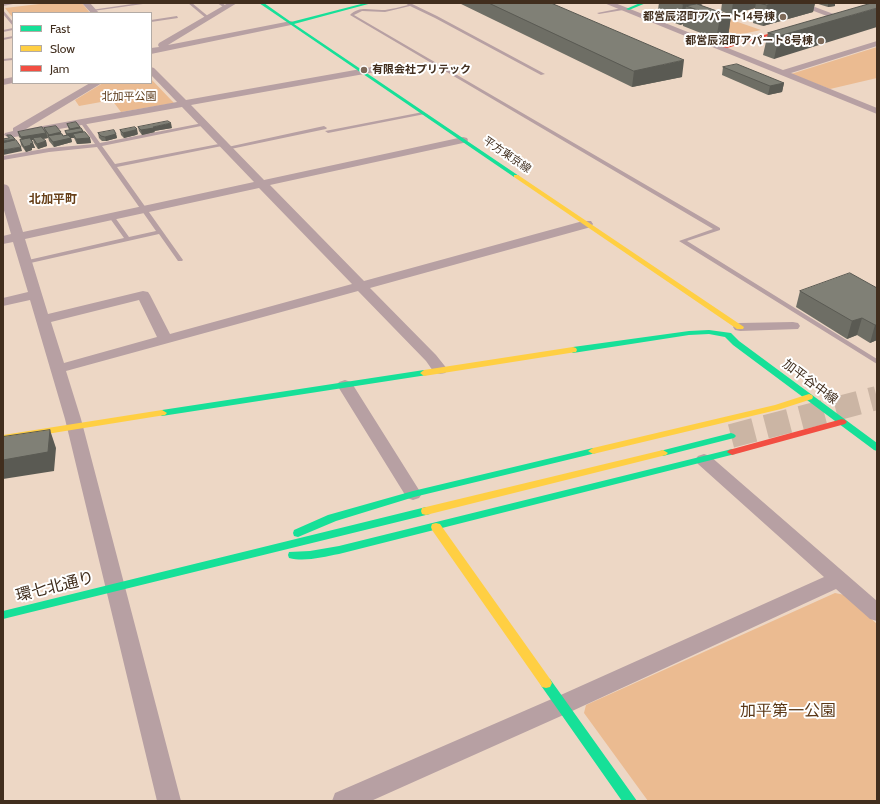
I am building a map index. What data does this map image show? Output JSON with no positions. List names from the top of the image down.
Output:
{
  "streets": {
    "street": ["平方東京線", "加平谷中線", "環七北通り"]
  },
  "crossings": [
    ["平方東京線", "加平谷中線"]
  ],
  "districts": ["北加平町"],
  "parks": ["北加平公園", "加平第一公園"],
  "places": ["都営辰沼町アパート14号棟", "都営辰沼町アパート8号棟", "有限会社プリテック"],
  "legend": ["Fast", "Slow", "Jam"]
}
